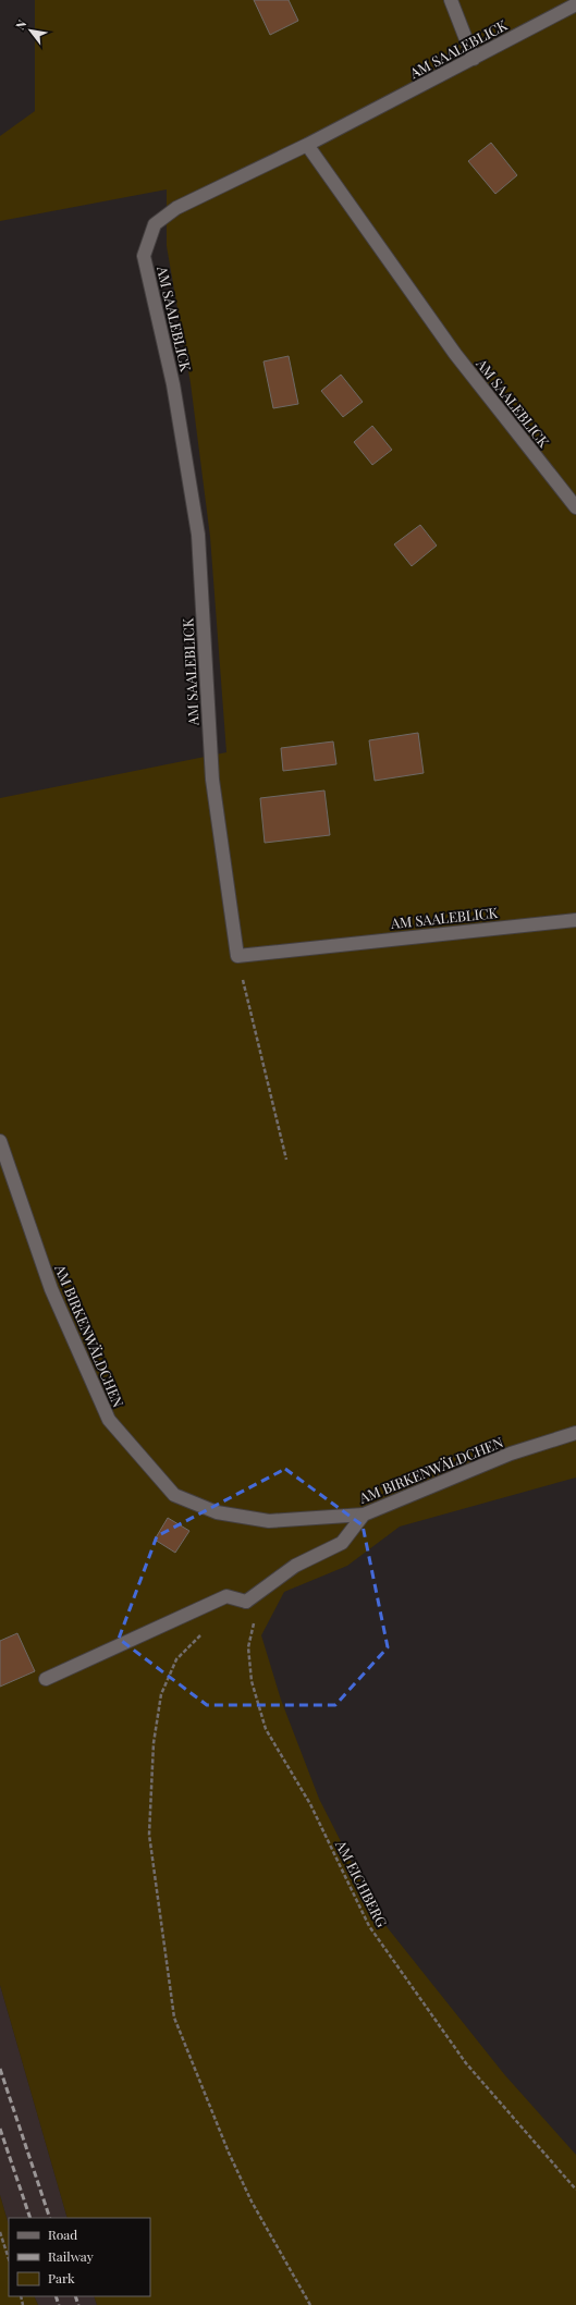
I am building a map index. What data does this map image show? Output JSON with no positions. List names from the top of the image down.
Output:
{
  "streets": {
    "street": ["AM SAALEBLICK", "AM BIRKENWÄLDCHEN"],
    "path": ["AM EICHBERG"]
  },
  "legend": ["Road", "Railway", "Park"],
  "north": "top left"
}
